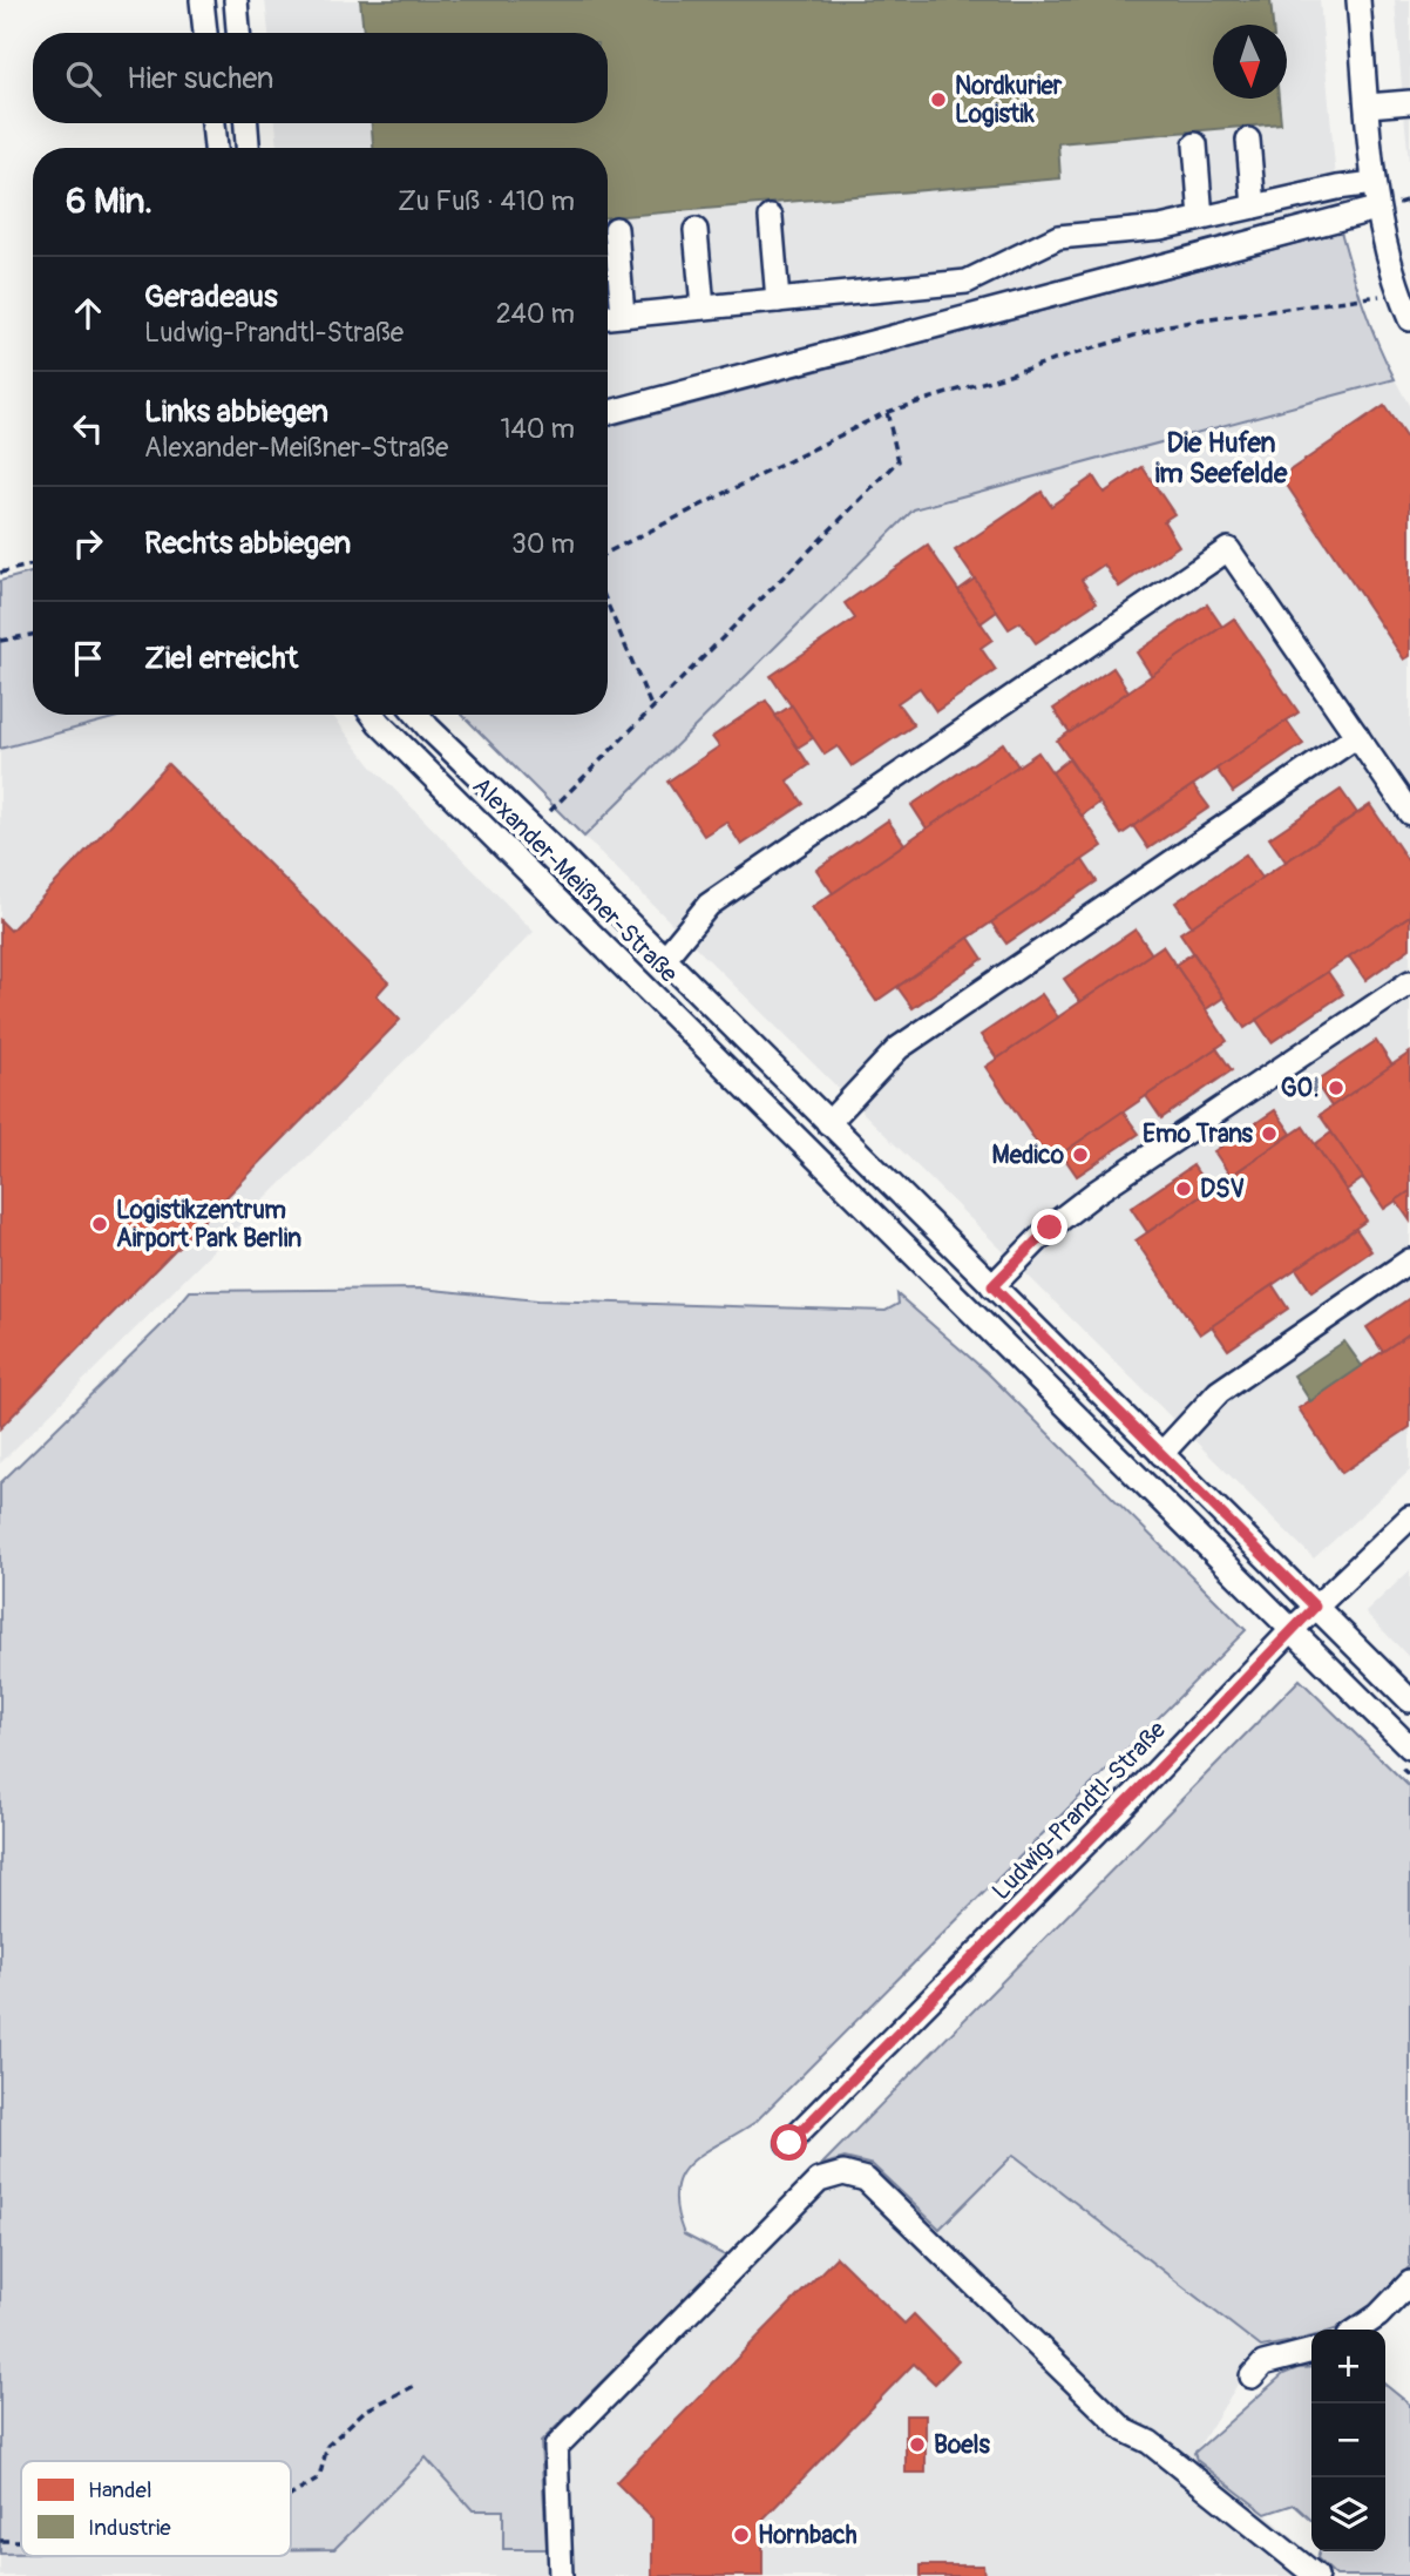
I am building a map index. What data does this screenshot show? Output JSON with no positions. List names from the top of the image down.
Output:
{
  "streets": {
    "street": ["Alexander-Meißner-Straße", "Ludwig-Prandtl-Straße"]
  },
  "crossings": [
    ["Alexander-Meißner-Straße", "Ludwig-Prandtl-Straße"]
  ],
  "districts": ["Die Hufen im Seefelde"],
  "places": [
    "Nordkurier Logistik",
    "GO!",
    "Emo Trans",
    "Medico",
    "DSV",
    "Logistikzentrum Airport Park Berlin",
    "Boels",
    "Hornbach"
  ],
  "legend": ["Handel", "Industrie"],
  "north": "bottom",
  "page": {
    "search": "Hier suchen",
    "heading": ["6 Min.", "Zu Fuß · 410 m"],
    "list": [
      ["Geradeaus", "Ludwig-Prandtl-Straße", "240 m"],
      ["Links abbiegen", "Alexander-Meißner-Straße", "140 m"],
      ["Rechts abbiegen", "30 m"],
      "Ziel erreicht"
    ],
    "map_buttons": ["+", "−"]
  }
}
